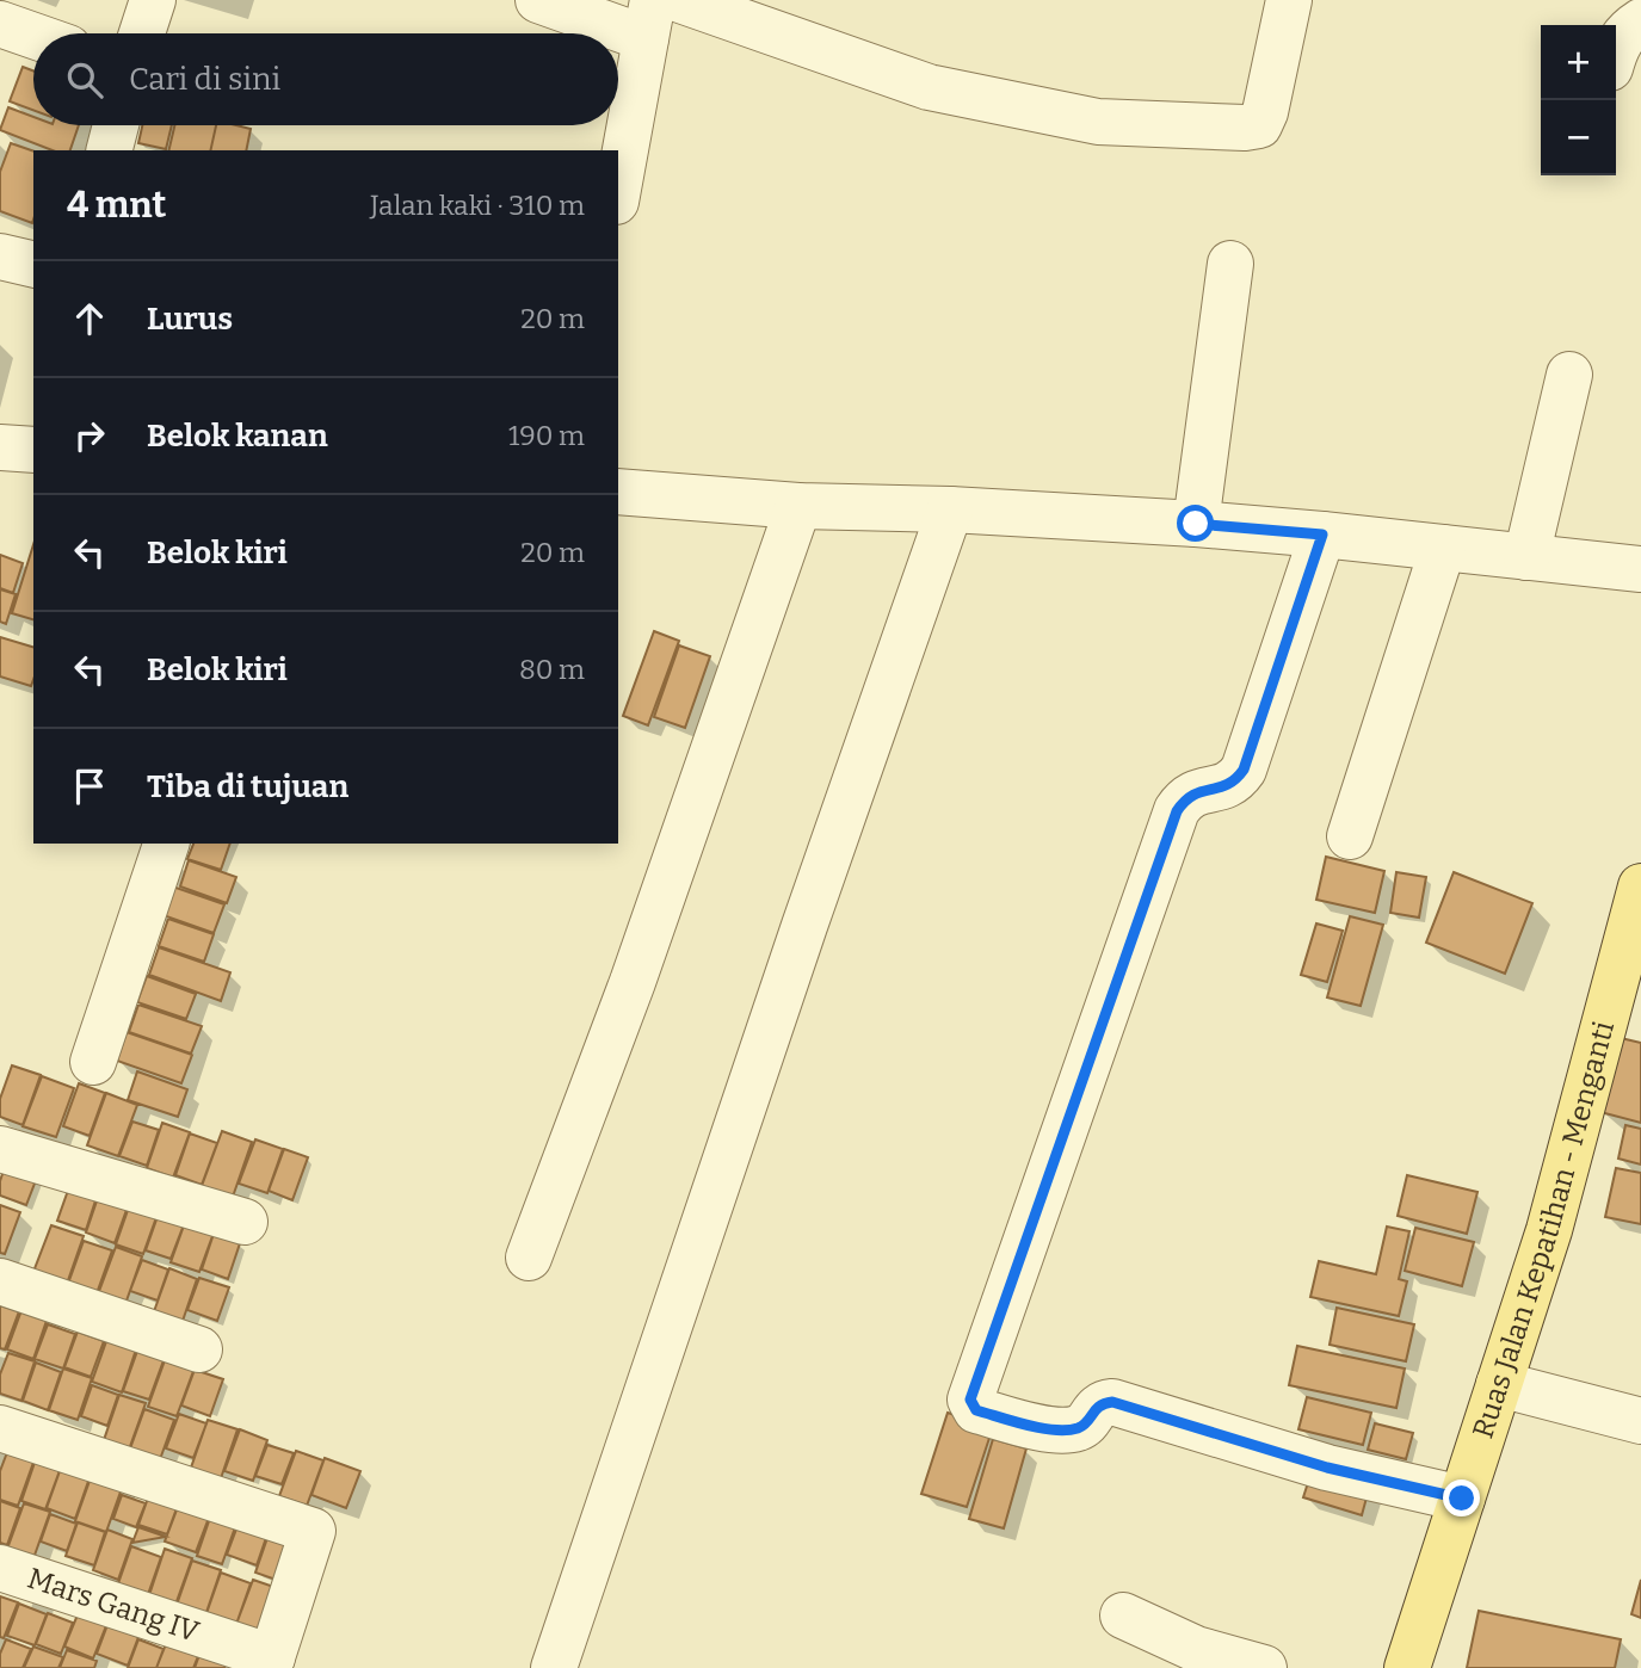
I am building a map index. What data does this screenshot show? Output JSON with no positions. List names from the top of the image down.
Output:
{
  "streets": {
    "main road": ["Ruas Jalan Kepatihan - Menganti"],
    "street": ["Mars Gang IV"]
  },
  "page": {
    "map_buttons": ["+", "−"],
    "search": "Cari di sini",
    "heading": ["4 mnt", "Jalan kaki · 310 m"],
    "list": [
      ["Lurus", "20 m"],
      ["Belok kanan", "190 m"],
      ["Belok kiri", "20 m"],
      ["Belok kiri", "80 m"],
      "Tiba di tujuan"
    ]
  }
}
